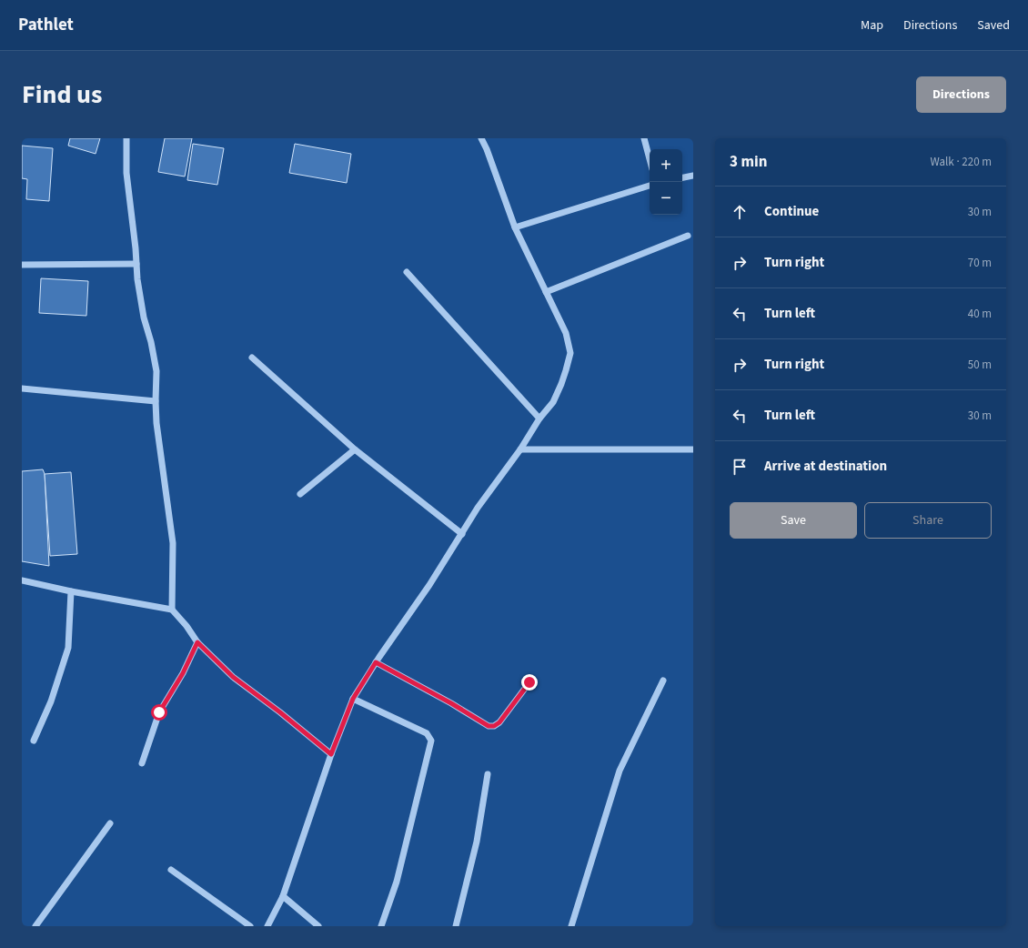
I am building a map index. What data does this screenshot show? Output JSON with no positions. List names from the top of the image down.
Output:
{
  "page": {
    "header": "Pathlet",
    "nav": ["Map", "Directions", "Saved"],
    "title": "Find us",
    "buttons": [
      "Directions",
      ["Save", "Share"]
    ],
    "heading": ["3 min", "Walk · 220 m"],
    "map_buttons": ["+", "−"],
    "list": [
      ["Continue", "30 m"],
      ["Turn right", "70 m"],
      ["Turn left", "40 m"],
      ["Turn right", "50 m"],
      ["Turn left", "30 m"],
      "Arrive at destination"
    ]
  }
}
